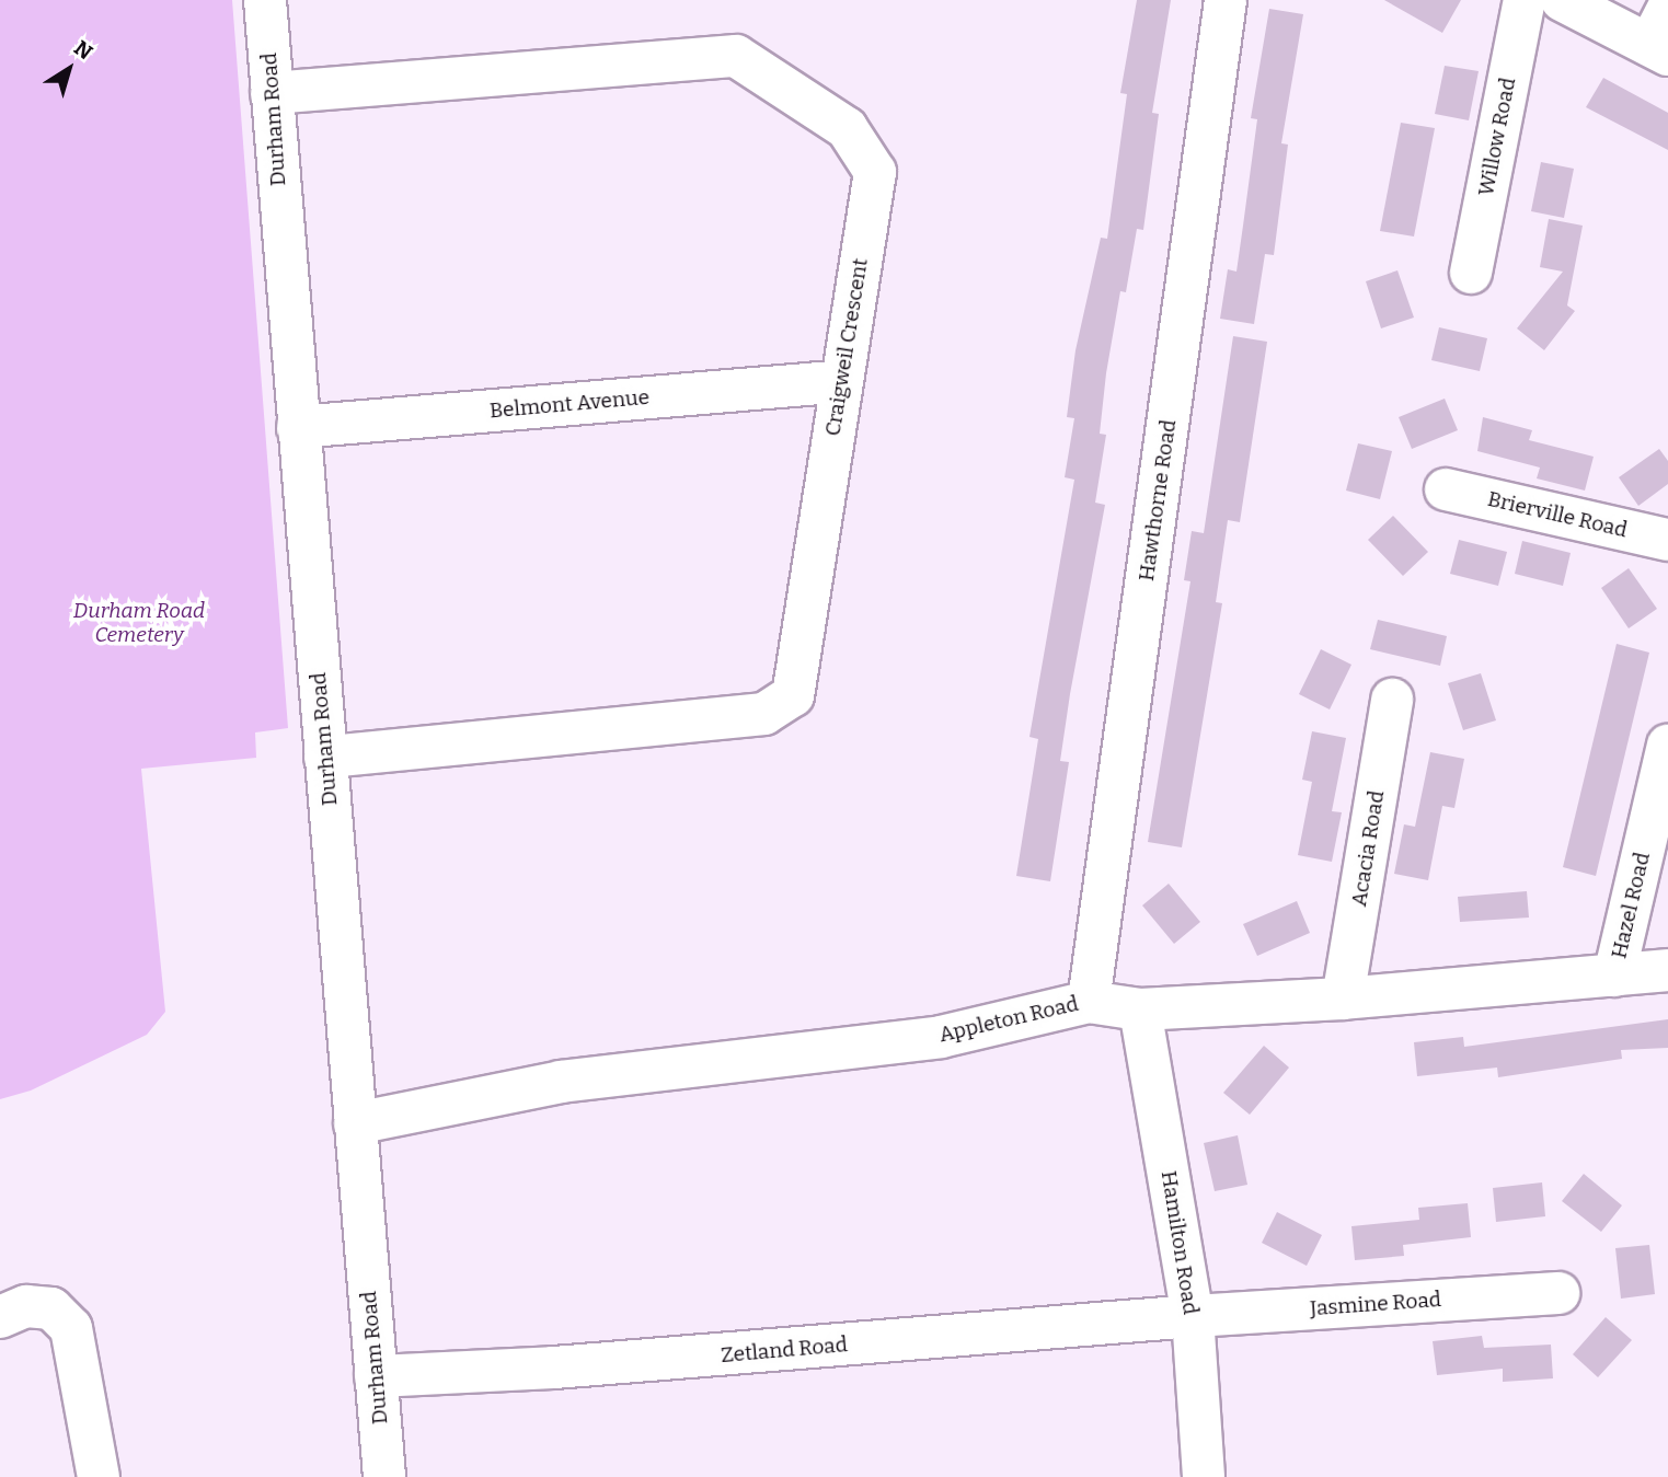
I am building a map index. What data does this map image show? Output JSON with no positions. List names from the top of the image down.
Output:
{
  "streets": {
    "street": [
      "Durham Road",
      "Willow Road",
      "Craigweil Crescent",
      "Belmont Avenue",
      "Hawthorne Road",
      "Brierville Road",
      "Acacia Road",
      "Hazel Road",
      "Appleton Road",
      "Hamilton Road",
      "Jasmine Road",
      "Zetland Road"
    ]
  },
  "crossings": [
    ["Durham Road", "Craigweil Crescent"],
    ["Durham Road", "Belmont Avenue"],
    ["Durham Road", "Appleton Road"],
    ["Durham Road", "Zetland Road"],
    ["Craigweil Crescent", "Belmont Avenue"],
    ["Hawthorne Road", "Appleton Road"],
    ["Acacia Road", "Appleton Road"],
    ["Hazel Road", "Appleton Road"],
    ["Appleton Road", "Hamilton Road"],
    ["Hamilton Road", "Jasmine Road"],
    ["Hamilton Road", "Zetland Road"],
    ["Jasmine Road", "Zetland Road"]
  ],
  "parks": ["Durham Road Cemetery"],
  "north": "top right"
}
